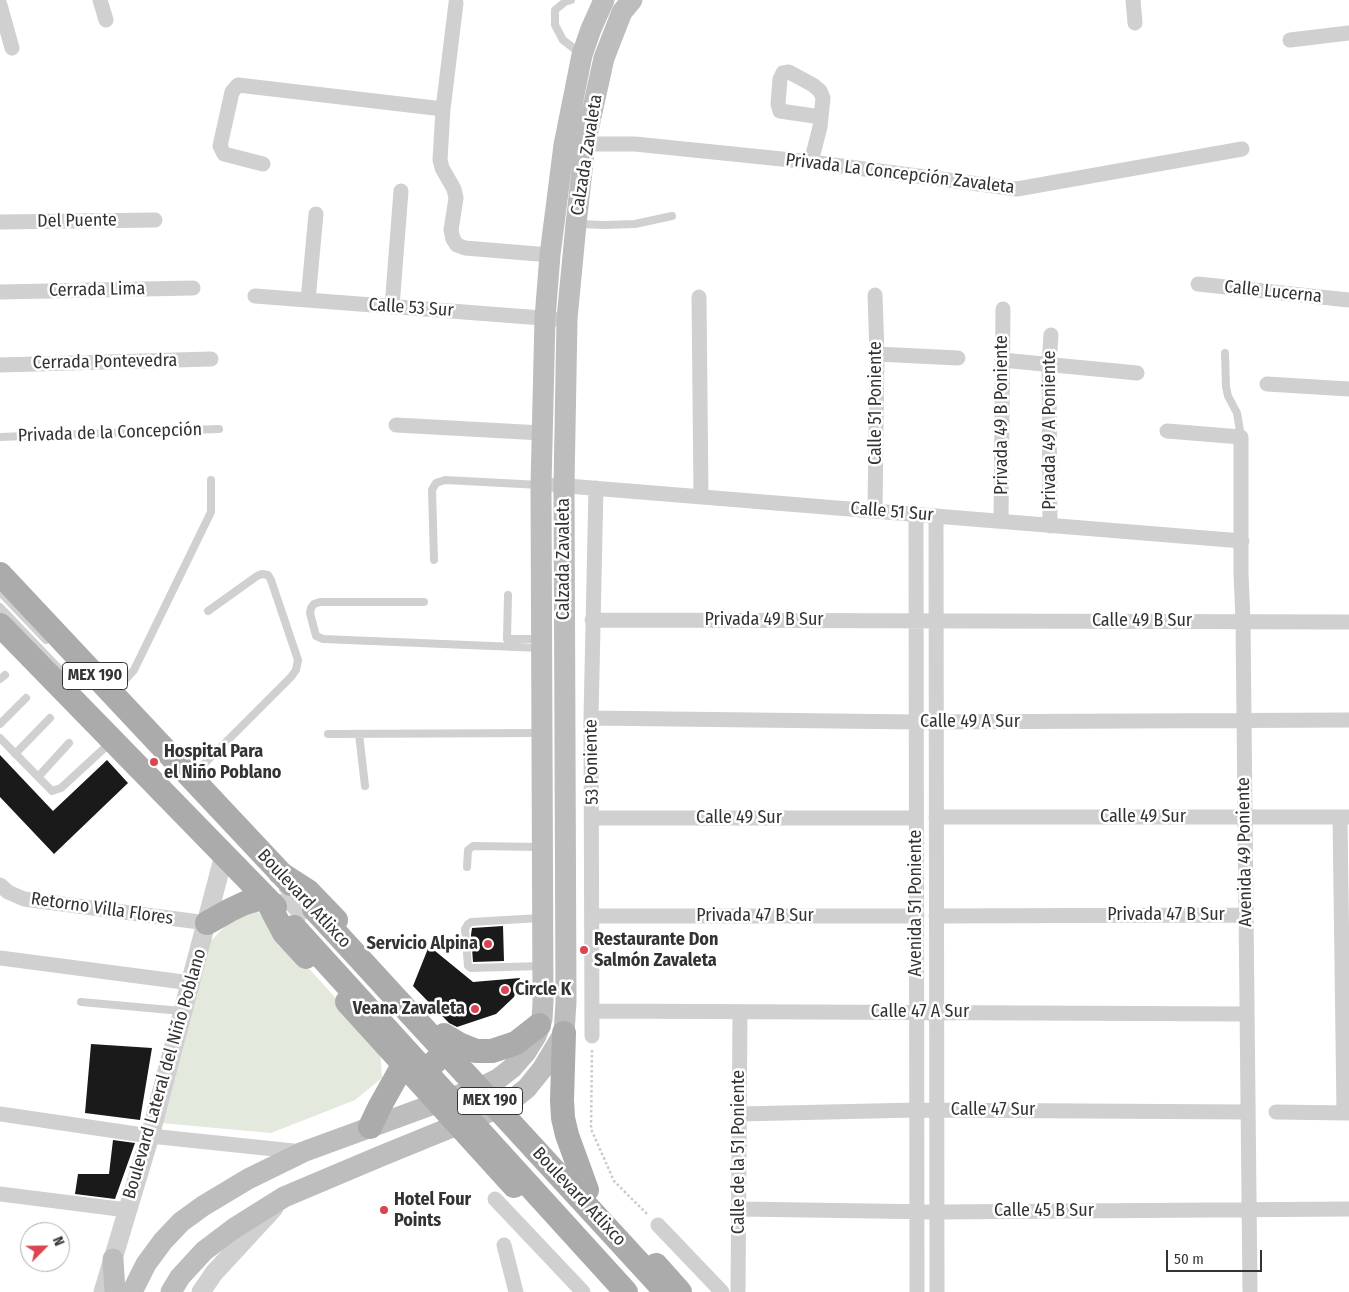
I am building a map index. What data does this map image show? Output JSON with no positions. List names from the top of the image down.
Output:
{
  "streets": {
    "main road": ["Calzada Zavaleta", "MEX 190", "Boulevard Atlixco"],
    "street": [
      "Privada La Concepción Zavaleta",
      "Del Puente",
      "Cerrada Lima",
      "Calle Lucerna",
      "Calle 53 Sur",
      "Cerrada Pontevedra",
      "Calle 51 Poniente",
      "Privada 49 B Poniente",
      "Privada 49 A Poniente",
      "Calle 51 Sur",
      "Privada 49 B Sur",
      "Calle 49 B Sur",
      "Calle 49 A Sur",
      "53 Poniente",
      "Calle 49 Sur",
      "Avenida 49 Poniente",
      "Avenida 51 Poniente",
      "Retorno Villa Flores",
      "Privada 47 B Sur",
      "Calle 47 A Sur",
      "Boulevard Lateral del Niño Poblano",
      "Calle 47 Sur",
      "Calle de la 51 Poniente",
      "Calle 45 B Sur"
    ],
    "lane": ["Privada de la Concepción"]
  },
  "crossings": [
    ["Calzada Zavaleta", "Privada La Concepción Zavaleta"],
    ["Calzada Zavaleta", "Calle 53 Sur"],
    ["Calzada Zavaleta", "Calle 51 Sur"],
    ["Calle 51 Poniente", "Calle 51 Sur"],
    ["Privada 49 B Poniente", "Calle 51 Sur"],
    ["Privada 49 A Poniente", "Calle 51 Sur"],
    ["Calle 51 Sur", "53 Poniente"],
    ["Calle 51 Sur", "Avenida 49 Poniente"],
    ["Calle 51 Sur", "Avenida 51 Poniente"],
    ["Privada 49 B Sur", "Calle 49 B Sur"],
    ["Privada 49 B Sur", "53 Poniente"],
    ["Privada 49 B Sur", "Avenida 51 Poniente"],
    ["Calle 49 B Sur", "Avenida 49 Poniente"],
    ["Calle 49 B Sur", "Avenida 51 Poniente"],
    ["Calle 49 A Sur", "53 Poniente"],
    ["Calle 49 A Sur", "Avenida 49 Poniente"],
    ["Calle 49 A Sur", "Avenida 51 Poniente"],
    ["53 Poniente", "Calle 49 Sur"],
    ["53 Poniente", "Privada 47 B Sur"],
    ["53 Poniente", "Calle 47 A Sur"],
    ["Calle 49 Sur", "Avenida 49 Poniente"],
    ["Calle 49 Sur", "Avenida 51 Poniente"],
    ["Avenida 49 Poniente", "Privada 47 B Sur"],
    ["Avenida 49 Poniente", "Calle 47 A Sur"],
    ["Avenida 49 Poniente", "Calle 47 Sur"],
    ["Avenida 49 Poniente", "Calle 45 B Sur"],
    ["Boulevard Atlixco", "Boulevard Lateral del Niño Poblano"],
    ["Avenida 51 Poniente", "Privada 47 B Sur"],
    ["Avenida 51 Poniente", "Calle 47 A Sur"],
    ["Avenida 51 Poniente", "Calle 47 Sur"],
    ["Avenida 51 Poniente", "Calle 45 B Sur"],
    ["Retorno Villa Flores", "Boulevard Lateral del Niño Poblano"],
    ["Calle 47 A Sur", "Calle de la 51 Poniente"],
    ["Calle 47 Sur", "Calle de la 51 Poniente"],
    ["Calle de la 51 Poniente", "Calle 45 B Sur"]
  ],
  "places": [
    "Hospital Para el Niño Poblano",
    "Servicio Alpina",
    "Restaurante Don Salmón Zavaleta",
    "Circle K",
    "Veana Zavaleta",
    "Hotel Four Points"
  ],
  "scale_bar": "50 m",
  "north": "top right"
}
